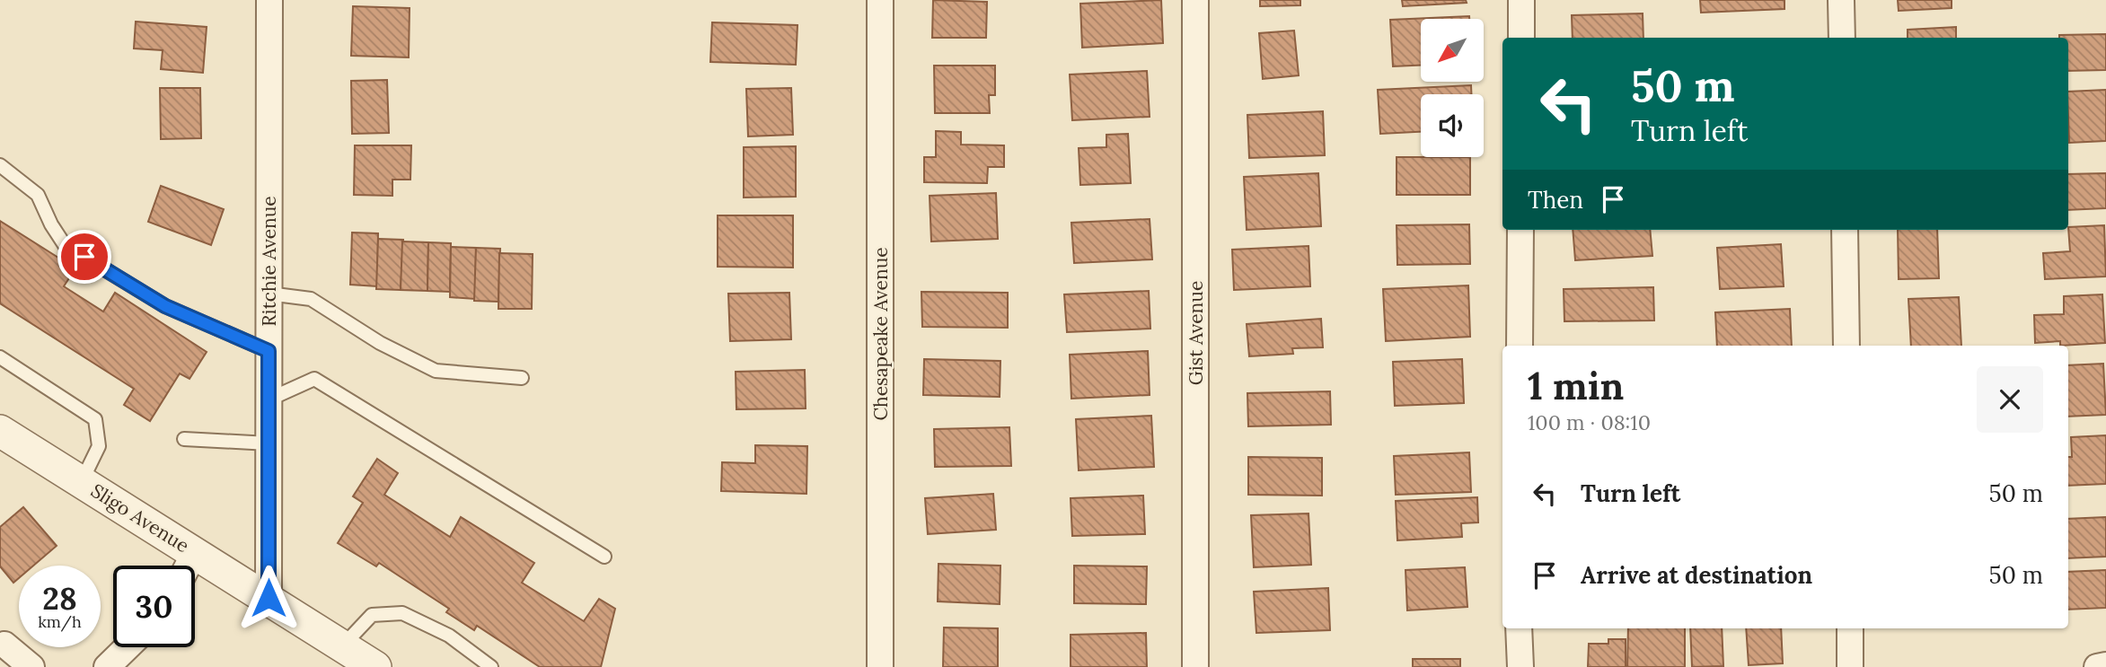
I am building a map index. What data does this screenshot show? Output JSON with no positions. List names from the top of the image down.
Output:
{
  "streets": {
    "street": [
      "Ritchie Avenue",
      "Gist Avenue",
      "Chesapeake Avenue",
      "Sligo Avenue"
    ]
  },
  "crossings": [
    ["Ritchie Avenue", "Sligo Avenue"]
  ],
  "north": "bottom left",
  "page": {
    "turn": ["50 m", "Turn left"],
    "then": "Then",
    "heading": ["1 min", "100 m · 08:10"],
    "list": [
      {
        "name": "Turn left",
        "value": "50 m"
      },
      {
        "name": "Arrive at destination",
        "value": "50 m"
      }
    ],
    "speed": "28 km/h",
    "limit": "30"
  }
}
